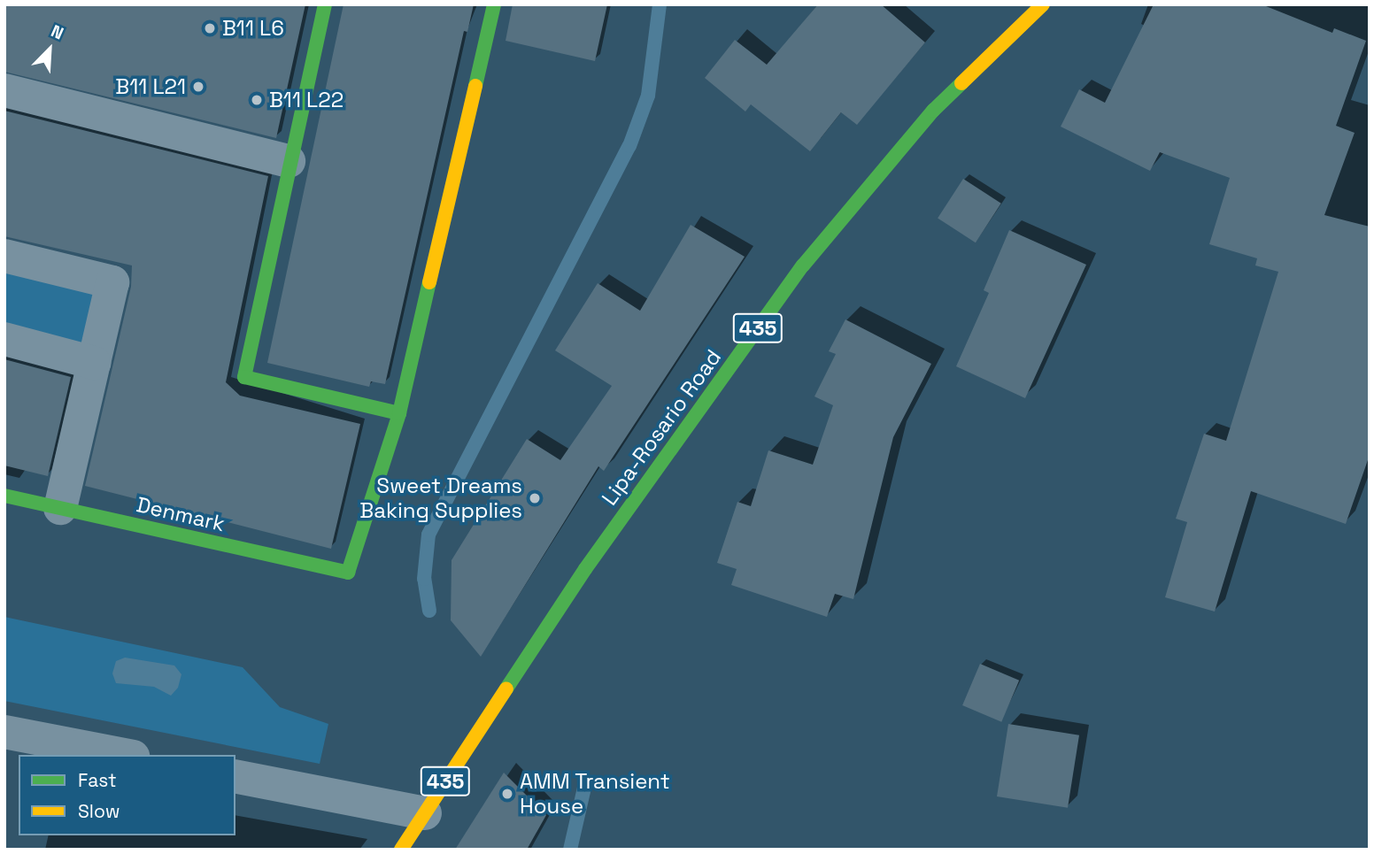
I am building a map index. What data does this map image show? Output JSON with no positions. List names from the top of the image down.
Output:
{
  "streets": {
    "street": ["435", "Lipa-Rosario Road", "Denmark"]
  },
  "places": [
    "B11 L6",
    "B11 L21",
    "B11 L22",
    "Sweet Dreams Baking Supplies",
    "AMM Transient House"
  ],
  "legend": ["Fast", "Slow"],
  "north": "top right"
}
